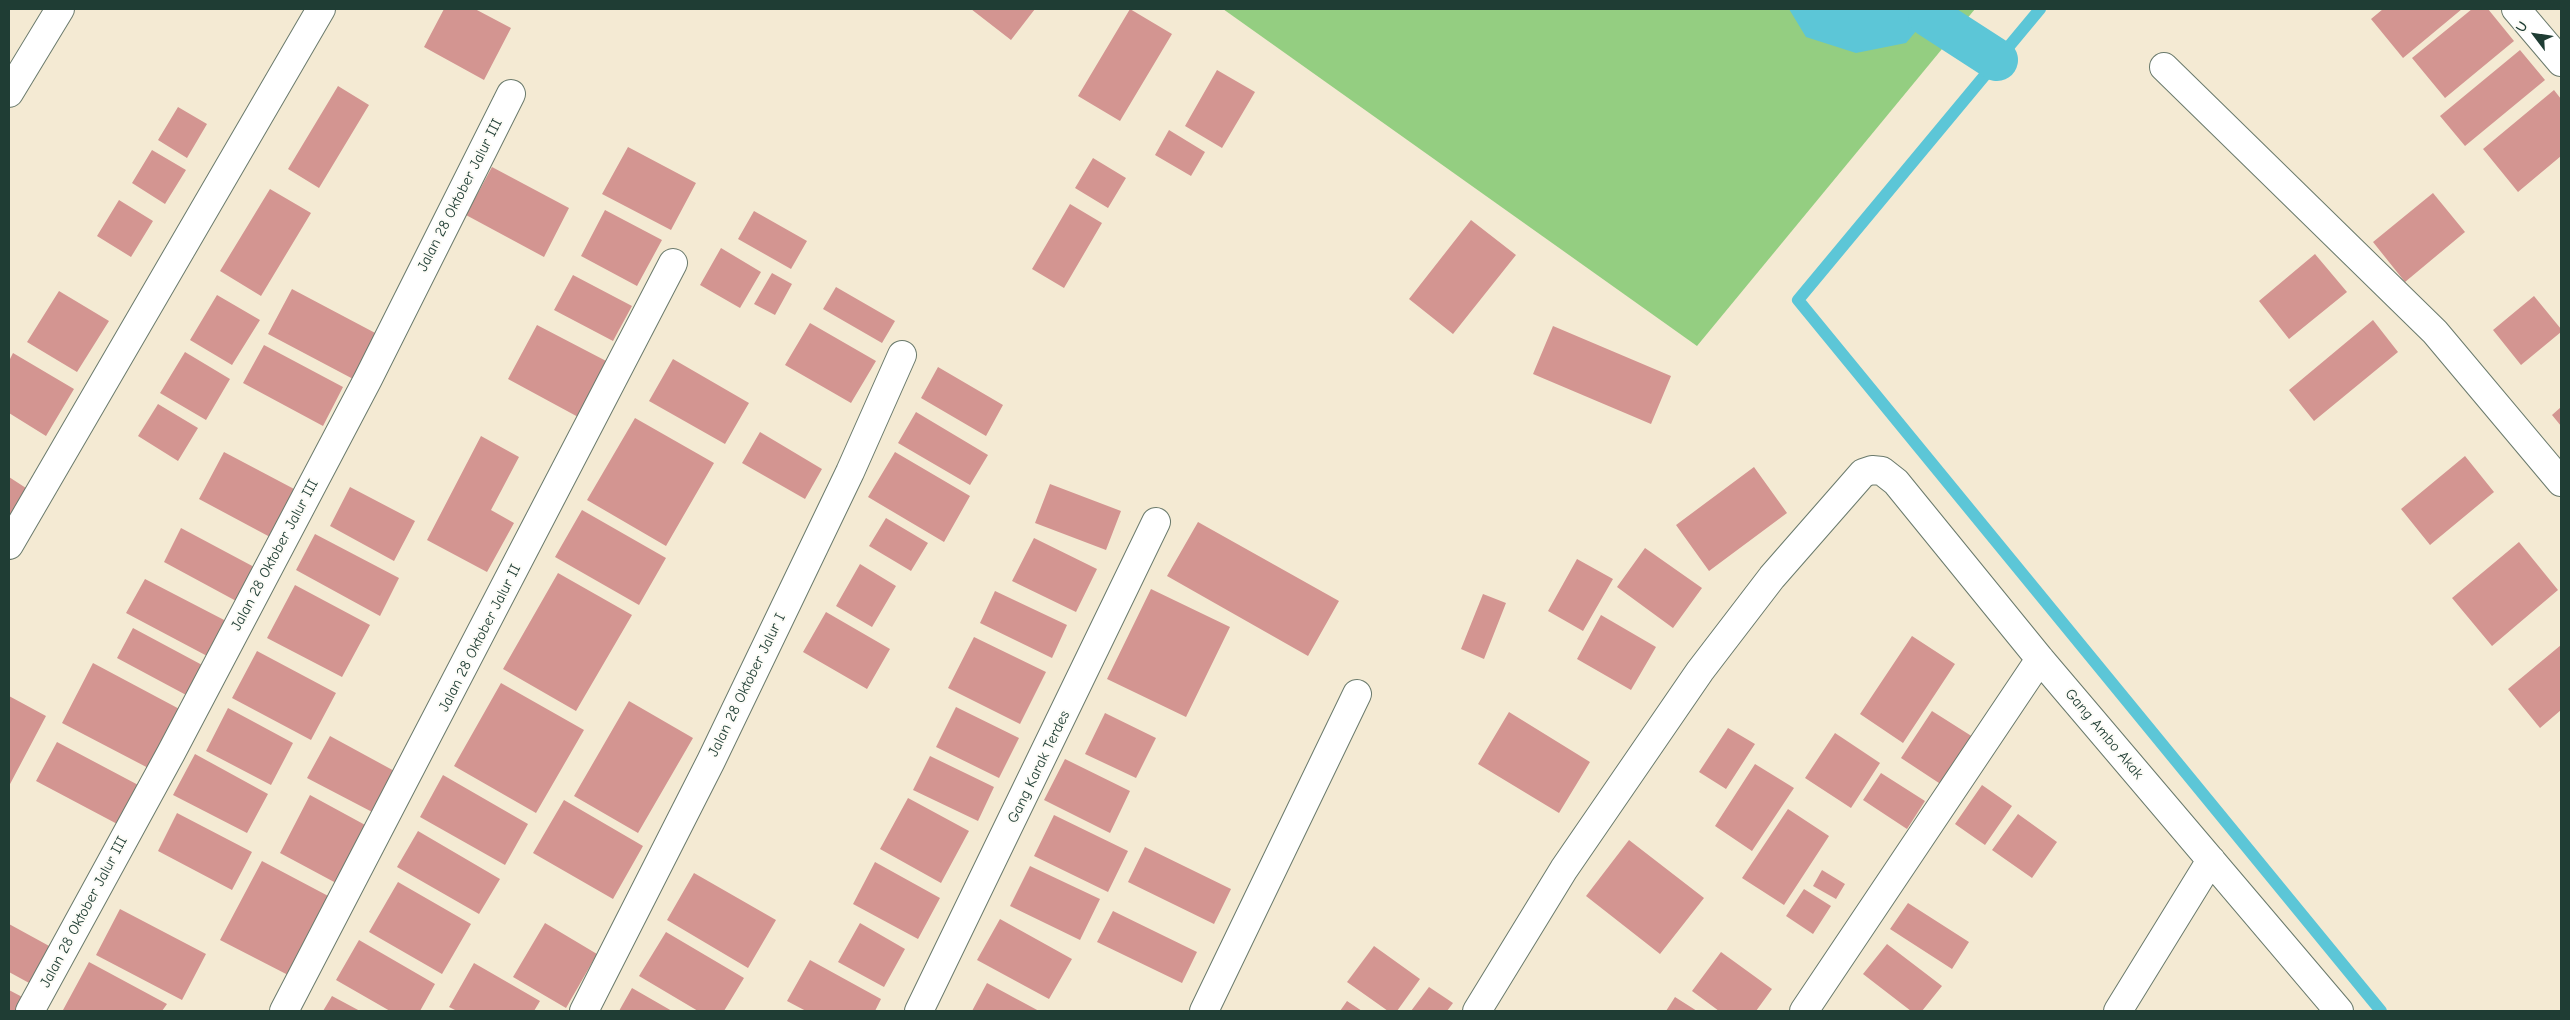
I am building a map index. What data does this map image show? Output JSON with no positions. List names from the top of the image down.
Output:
{
  "streets": {
    "street": [
      "Jalan 28 Oktober Jalur III",
      "Jalan 28 Oktober Jalur II",
      "Jalan 28 Oktober Jalur I",
      "Gang Ambo Akak",
      "Gang Karak Terdes"
    ]
  },
  "north": "top left"
}
